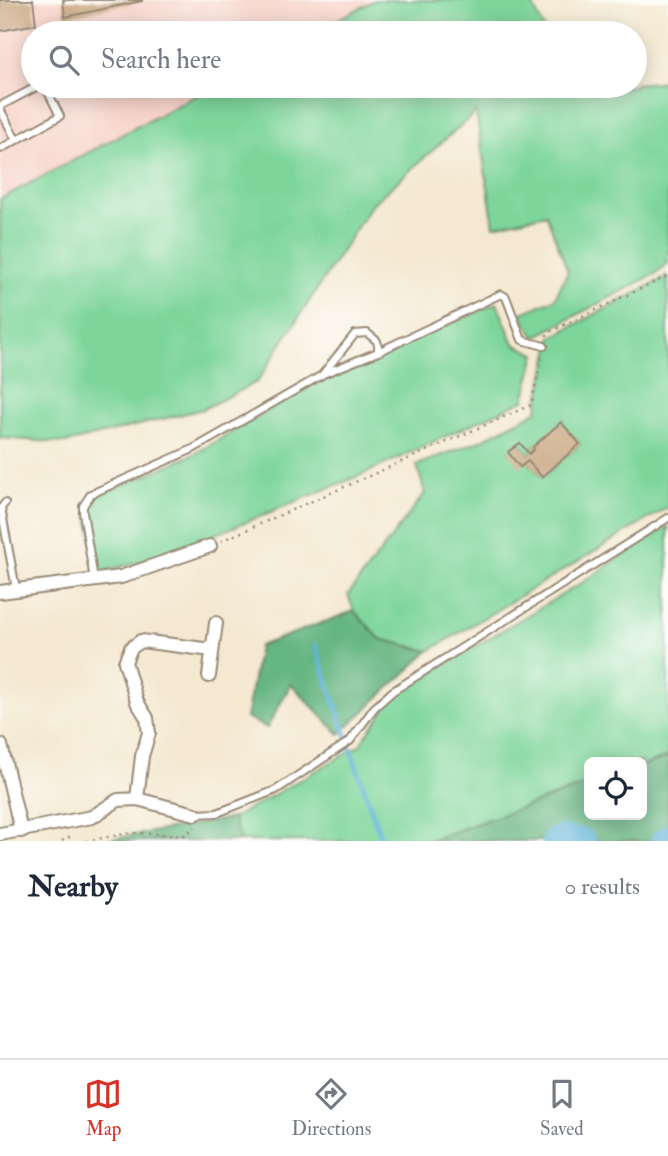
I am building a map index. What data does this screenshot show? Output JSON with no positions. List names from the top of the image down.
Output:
{
  "page": {
    "search": "Search here",
    "heading": ["Nearby", "0 results"],
    "nav": ["Map", "Directions", "Saved"]
  }
}
